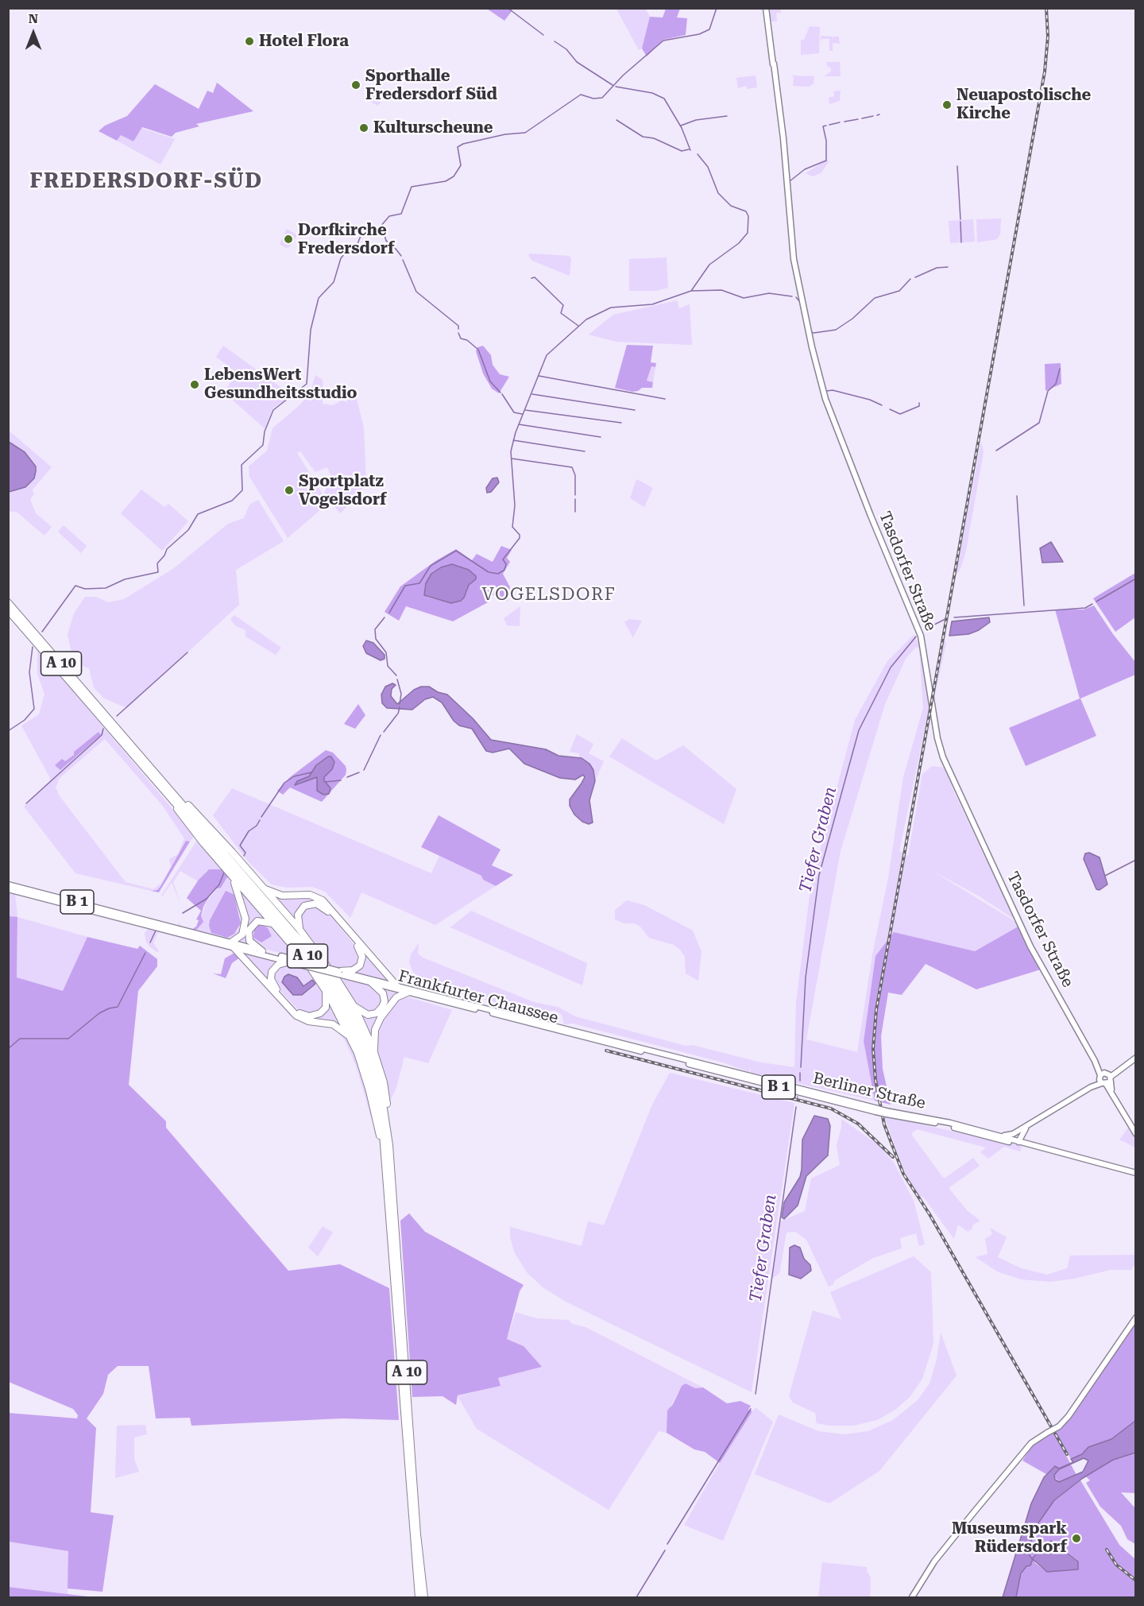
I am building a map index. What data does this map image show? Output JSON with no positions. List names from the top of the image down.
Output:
{
  "streets": {
    "highway": ["A 10"],
    "main road": [
      "Tasdorfer Straße",
      "B 1",
      "Frankfurter Chaussee",
      "Berliner Straße"
    ]
  },
  "crossings": [
    ["B 1", "Frankfurter Chaussee"],
    ["Frankfurter Chaussee", "Berliner Straße"]
  ],
  "districts": ["FREDERSDORF-SÜD", "VOGELSDORF"],
  "water": ["Tiefer Graben"],
  "places": [
    "Hotel Flora",
    "Sporthalle Fredersdorf Süd",
    "Neuapostolische Kirche",
    "Kulturscheune",
    "Dorfkirche Fredersdorf",
    "LebensWert Gesundheitsstudio",
    "Sportplatz Vogelsdorf",
    "Museumspark Rüdersdorf"
  ],
  "north": "top"
}
